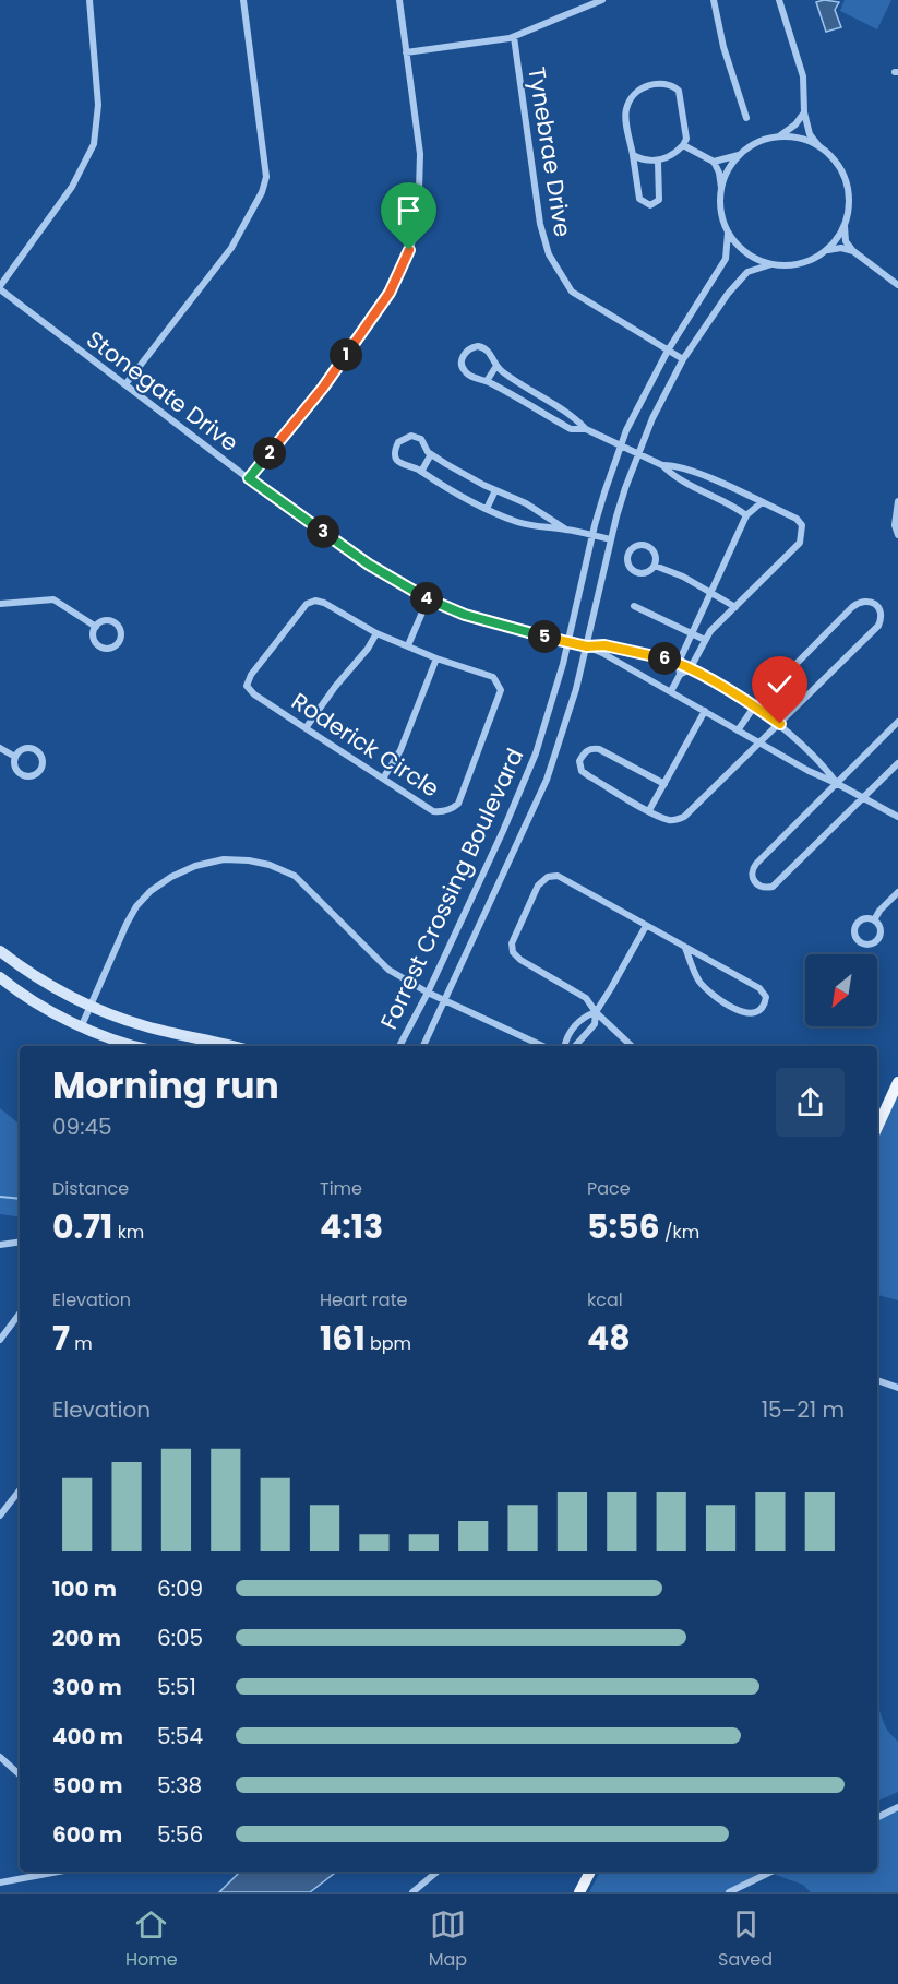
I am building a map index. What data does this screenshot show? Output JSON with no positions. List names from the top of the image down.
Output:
{
  "streets": {
    "street": [
      "Tynebrae Drive",
      "Stonegate Drive",
      "Roderick Circle",
      "Forrest Crossing Boulevard"
    ]
  },
  "crossings": [
    ["Tynebrae Drive", "Forrest Crossing Boulevard"],
    ["Stonegate Drive", "Forrest Crossing Boulevard"]
  ],
  "north": "bottom left",
  "page": {
    "pins": [
      "1",
      "2",
      "3",
      "4",
      "5",
      "6"
    ],
    "heading": ["Morning run", "09:45"],
    "stats": [
      ["Distance", "0.71 km"],
      ["Time", "4:13"],
      ["Pace", "5:56 /km"],
      ["Elevation", "7 m"],
      ["Heart rate", "161 bpm"],
      ["kcal", "48"]
    ],
    "chart": ["Elevation", "15–21 m"],
    "list": [
      {
        "name": "100 m",
        "note": "6:09"
      },
      {
        "name": "200 m",
        "note": "6:05"
      },
      {
        "name": "300 m",
        "note": "5:51"
      },
      {
        "name": "400 m",
        "note": "5:54"
      },
      {
        "name": "500 m",
        "note": "5:38"
      },
      {
        "name": "600 m",
        "note": "5:56"
      }
    ],
    "tabs": ["Home", "Map", "Saved"]
  }
}
